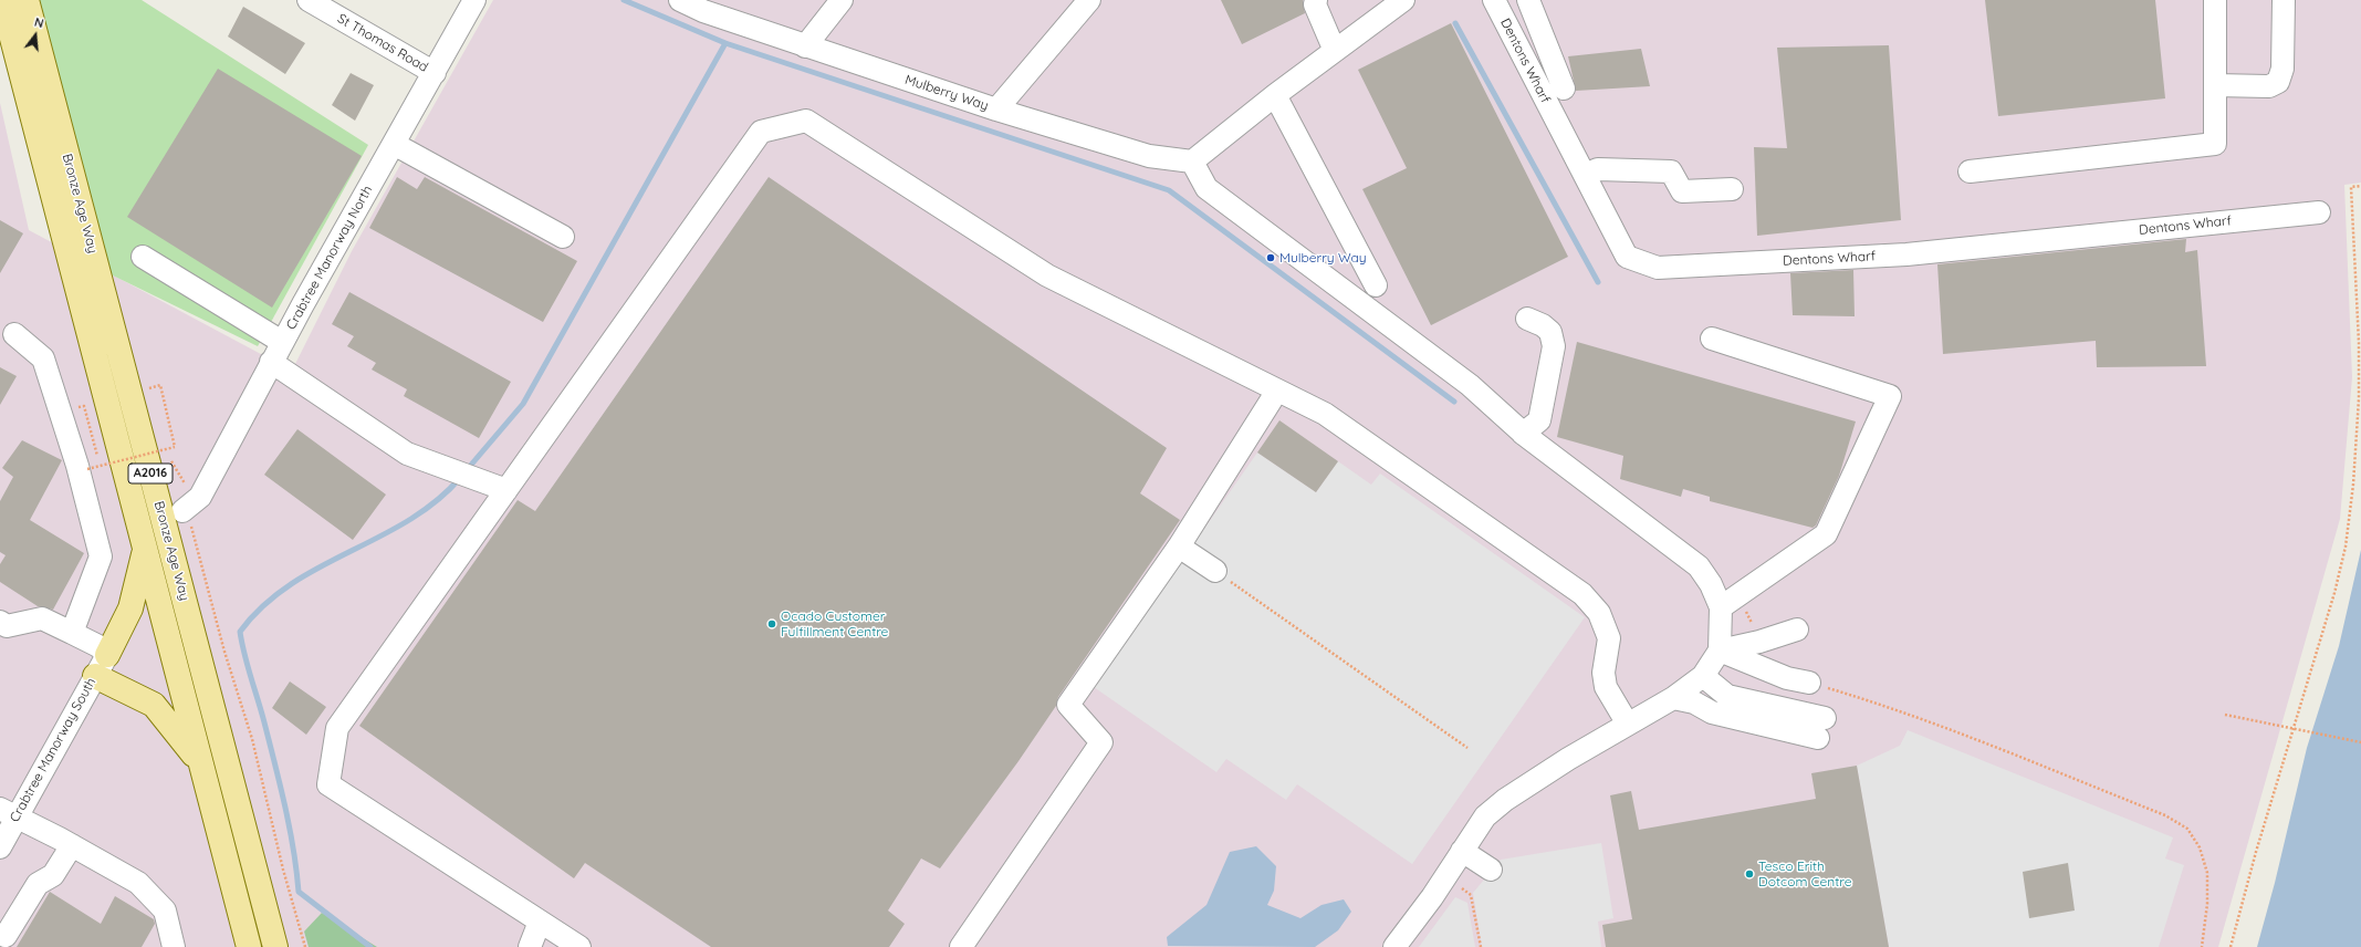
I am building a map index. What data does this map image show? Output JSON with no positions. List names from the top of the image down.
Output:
{
  "streets": {
    "main road": ["Bronze Age Way", "A2016"],
    "street": [
      "St Thomas Road",
      "Dentons Wharf",
      "Mulberry Way",
      "Crabtree Manorway North",
      "Crabtree Manorway South"
    ]
  },
  "crossings": [
    ["St Thomas Road", "Crabtree Manorway North"]
  ],
  "places": ["Mulberry Way", "Ocado Customer Fulfillment Centre", "Tesco Erith Dotcom Centre"],
  "north": "top"
}
